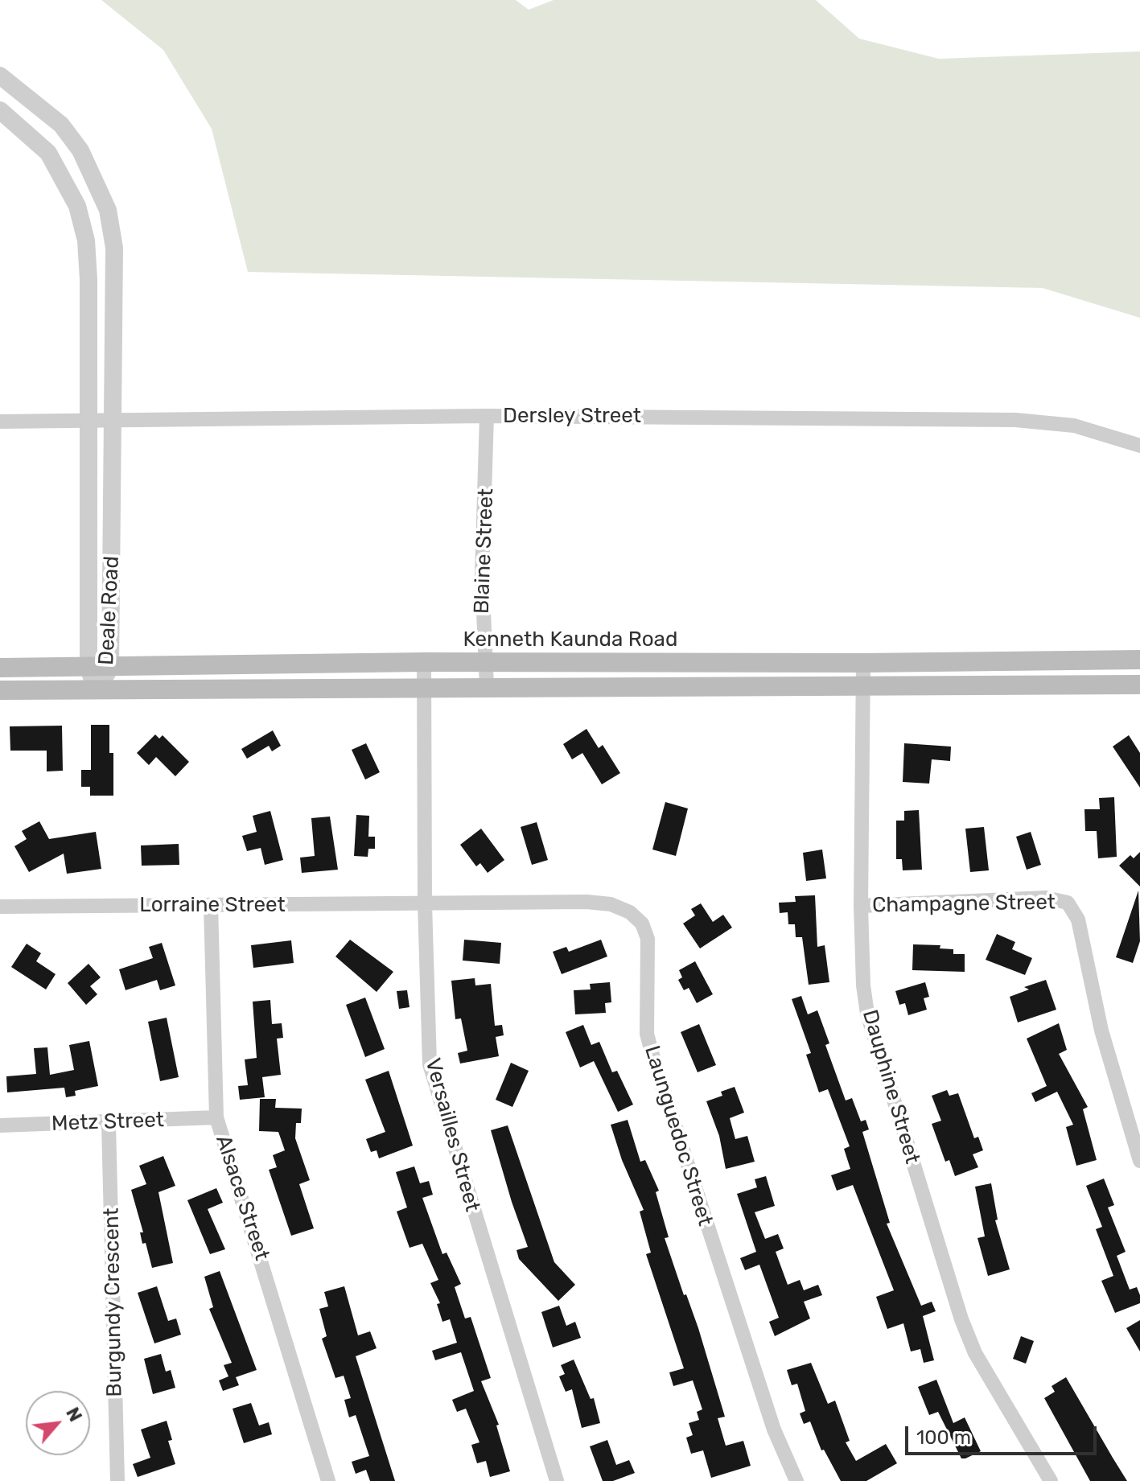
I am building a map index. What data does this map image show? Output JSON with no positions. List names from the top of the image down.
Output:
{
  "streets": {
    "main road": ["Kenneth Kaunda Road"],
    "street": [
      "Dersley Street",
      "Blaine Street",
      "Deale Road",
      "Champagne Street",
      "Lorraine Street",
      "Dauphine Street",
      "Metz Street",
      "Versailles Street",
      "Launguedoc Street",
      "Alsace Street",
      "Burgundy Crescent"
    ]
  },
  "crossings": [
    ["Dersley Street", "Blaine Street"],
    ["Dersley Street", "Deale Road"],
    ["Blaine Street", "Kenneth Kaunda Road"],
    ["Deale Road", "Kenneth Kaunda Road"],
    ["Kenneth Kaunda Road", "Dauphine Street"],
    ["Kenneth Kaunda Road", "Versailles Street"],
    ["Champagne Street", "Dauphine Street"],
    ["Lorraine Street", "Versailles Street"],
    ["Lorraine Street", "Launguedoc Street"],
    ["Lorraine Street", "Alsace Street"],
    ["Metz Street", "Alsace Street"],
    ["Metz Street", "Burgundy Crescent"],
    ["Versailles Street", "Launguedoc Street"]
  ],
  "scale_bar": "100 m",
  "north": "top right"
}
